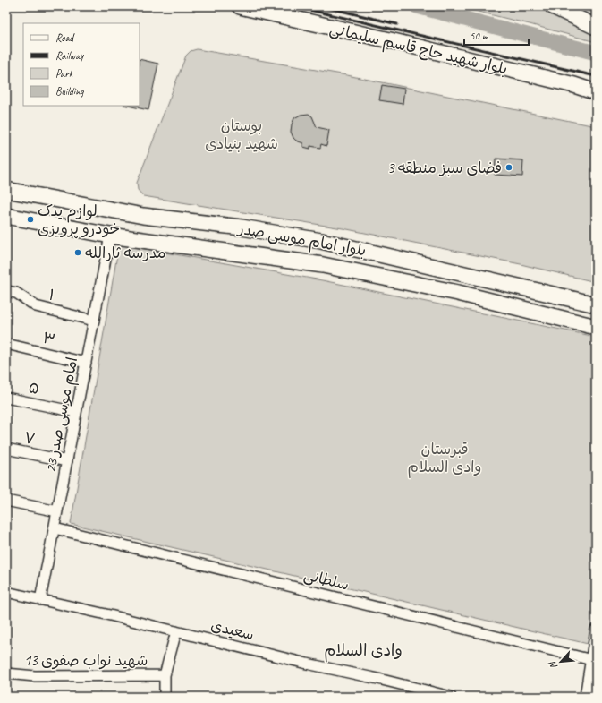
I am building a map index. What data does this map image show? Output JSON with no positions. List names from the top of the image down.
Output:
{
  "streets": {
    "main road": ["بلوار شهید حاج قاسم سلیمانی", "بلوار امام موسی صدر"],
    "street": [
      "۱",
      "۳",
      "۵",
      "امام موسی صدر 23",
      "۷",
      "سلطانی",
      "سعیدی",
      "شهید نواب صفوی 13"
    ]
  },
  "crossings": [
    ["بلوار امام موسی صدر", "امام موسی صدر 23"],
    ["۱", "امام موسی صدر 23"],
    ["۳", "امام موسی صدر 23"],
    ["۵", "امام موسی صدر 23"],
    ["امام موسی صدر 23", "۷"],
    ["امام موسی صدر 23", "سلطانی"],
    ["امام موسی صدر 23", "سعیدی"]
  ],
  "districts": ["وادی السلام"],
  "parks": ["بوستان شهید بنیادی", "قبرستان وادی السلام"],
  "places": ["فضای سبز منطقه 3", "لوازم یدک خودرو پرویزی", "مدرسه ثارالله"],
  "legend": [
    "Road",
    "Railway",
    "Park",
    "Building"
  ],
  "scale_bar": "50 m",
  "north": "bottom left"
}
